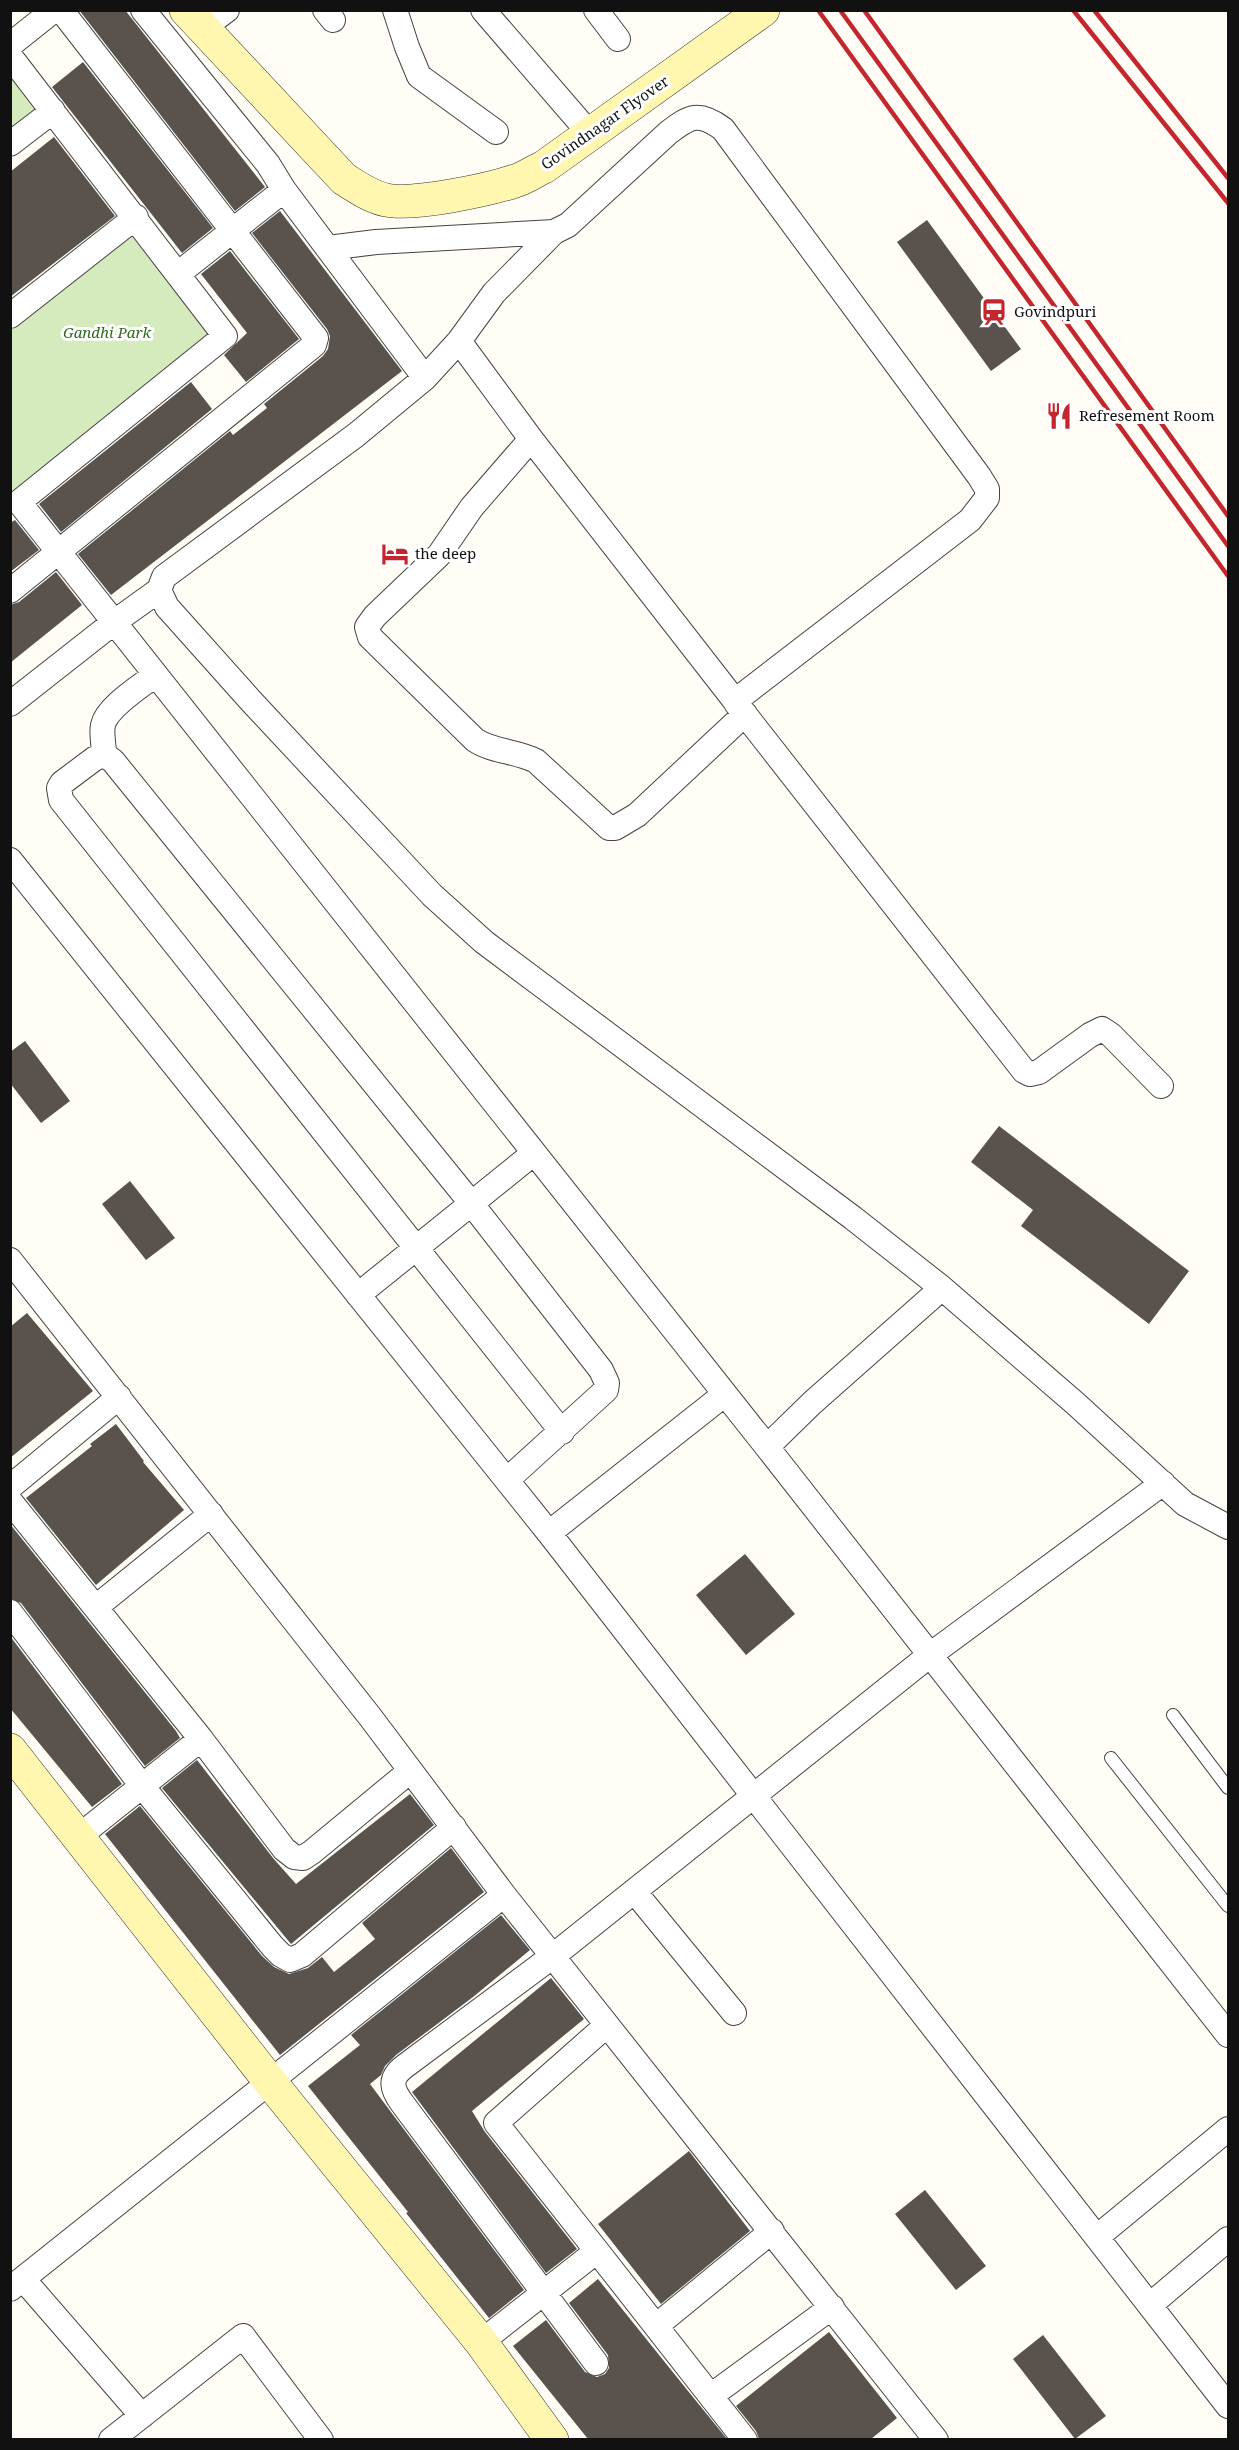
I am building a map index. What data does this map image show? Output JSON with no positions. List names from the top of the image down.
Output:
{
  "streets": {
    "street": ["Govindnagar Flyover"]
  },
  "parks": ["Gandhi Park"],
  "places": {
    "station": ["Govindpuri"],
    "restaurant": ["Refresement Room"],
    "hotel": ["the deep"]
  }
}
